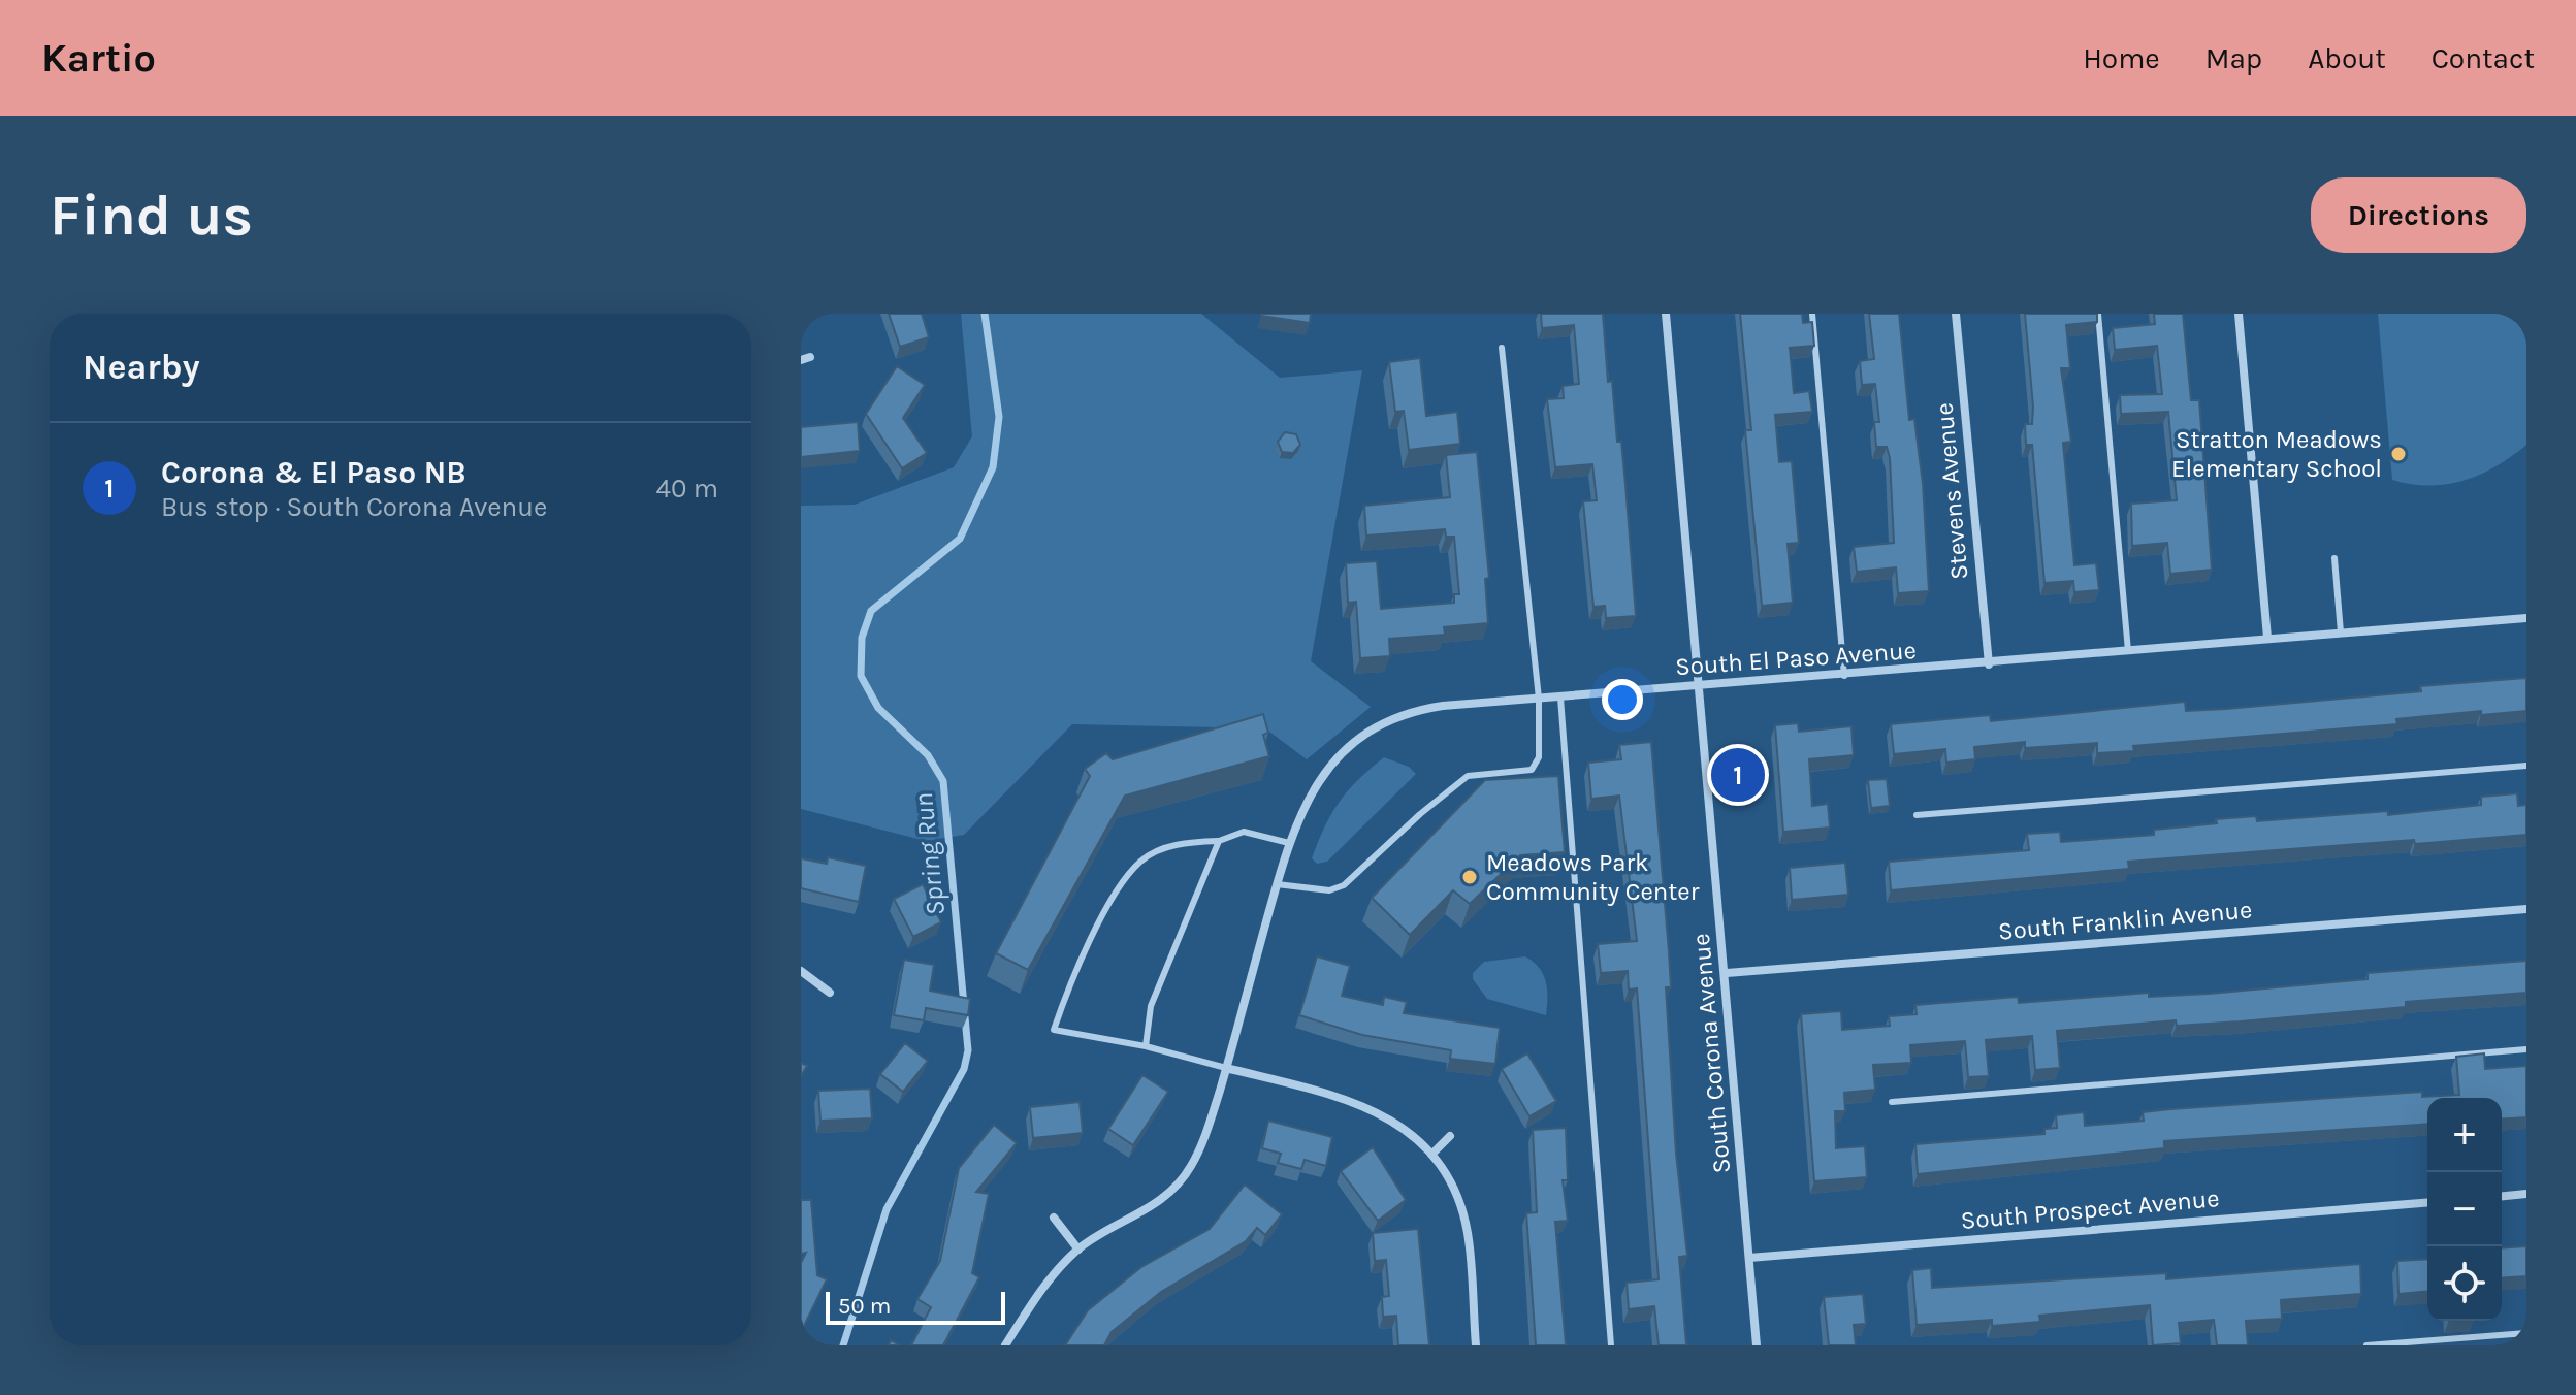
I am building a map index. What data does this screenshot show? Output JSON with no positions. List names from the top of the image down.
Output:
{
  "streets": {
    "street": [
      "Stevens Avenue",
      "South El Paso Avenue",
      "South Franklin Avenue",
      "South Corona Avenue",
      "South Prospect Avenue"
    ]
  },
  "crossings": [
    ["Stevens Avenue", "South El Paso Avenue"],
    ["South El Paso Avenue", "South Corona Avenue"],
    ["South Franklin Avenue", "South Corona Avenue"],
    ["South Corona Avenue", "South Prospect Avenue"]
  ],
  "water": ["Spring Run"],
  "places": ["Stratton Meadows Elementary School", "Meadows Park Community Center"],
  "scale_bar": "50 m",
  "page": {
    "header": "Kartio",
    "nav": [
      "Home",
      "Map",
      "About",
      "Contact"
    ],
    "buttons": "Directions",
    "title": "Find us",
    "heading": "Nearby",
    "list": [
      {
        "mark": "1",
        "name": "Corona & El Paso NB",
        "note": "Bus stop · South Corona Avenue",
        "value": "40 m"
      }
    ],
    "pins": "1",
    "map_buttons": ["+", "−"],
    "scale": "50 m"
  }
}
